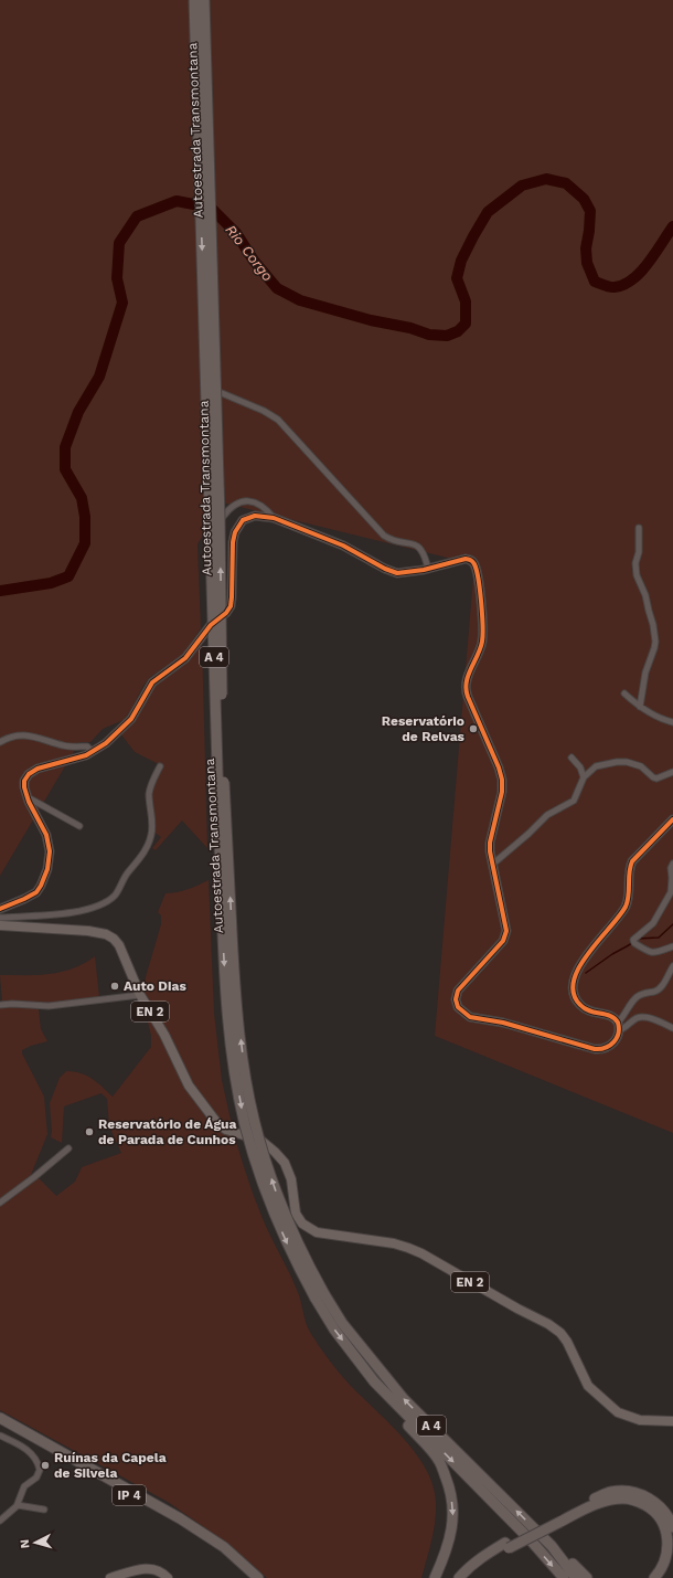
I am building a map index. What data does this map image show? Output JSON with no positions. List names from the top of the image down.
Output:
{
  "streets": {
    "highway": ["Autoestrada Transmontana", "A 4", "IP 4"],
    "main road": ["EN 2"]
  },
  "water": ["Rio Corgo"],
  "places": [
    "Reservatório de Relvas",
    "Auto Dias",
    "Reservatório de Água de Parada de Cunhos",
    "Ruínas da Capela de Silvela"
  ],
  "north": "left"
}
